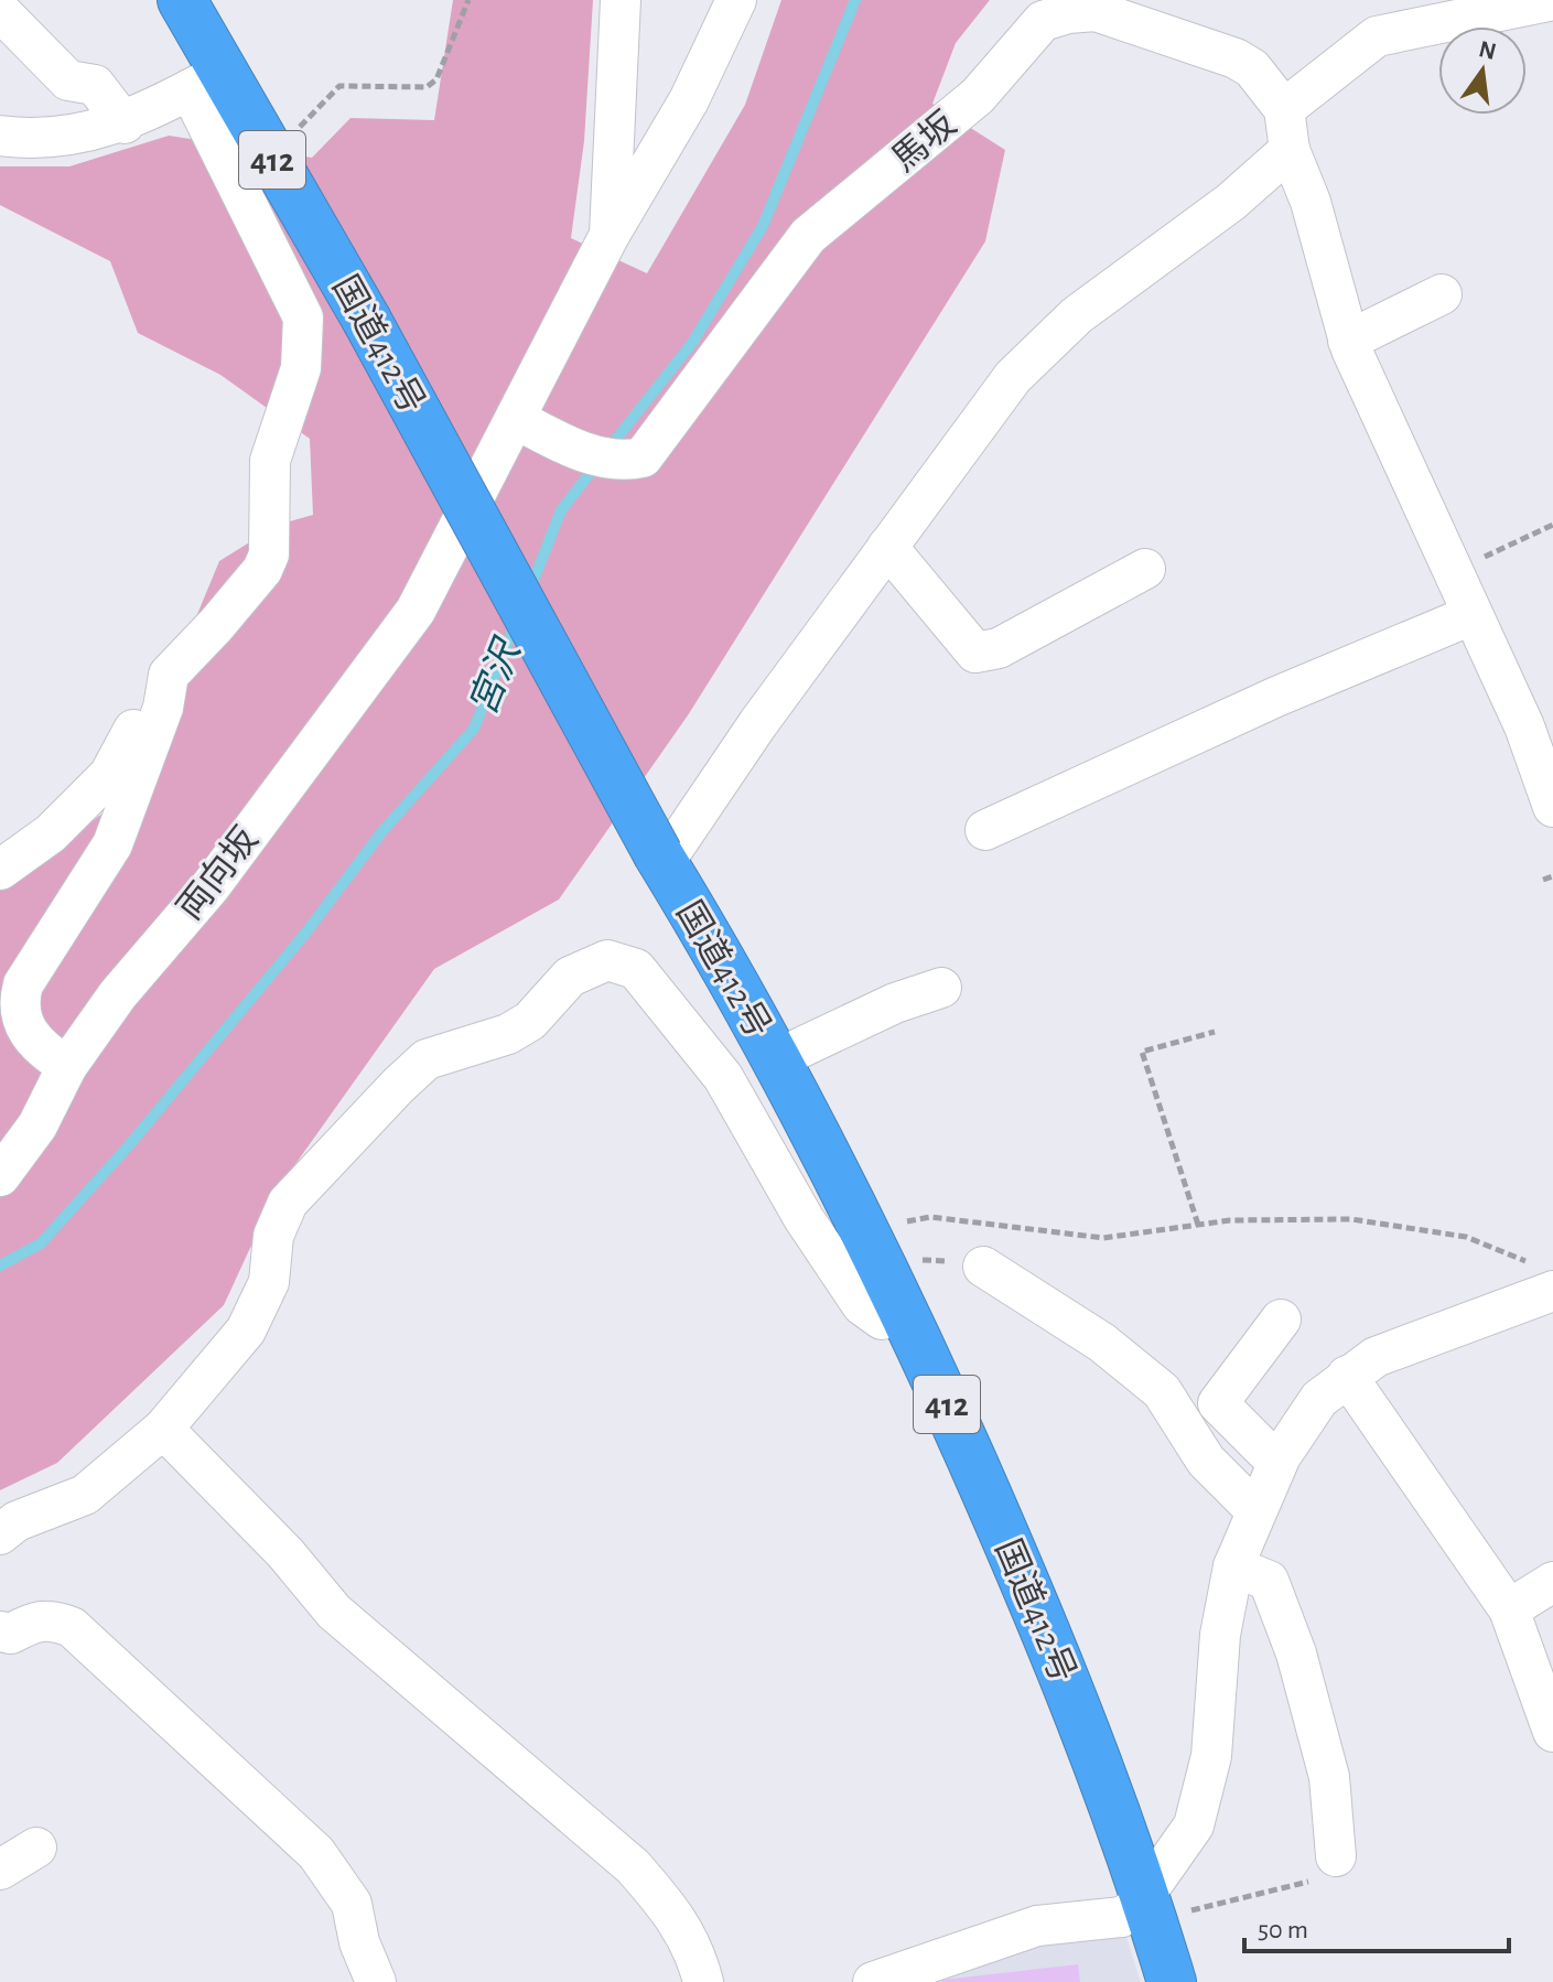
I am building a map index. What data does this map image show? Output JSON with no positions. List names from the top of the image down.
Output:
{
  "streets": {
    "highway": ["412", "国道412号"],
    "street": ["馬坂", "両向坂"]
  },
  "crossings": [
    ["馬坂", "両向坂"]
  ],
  "water": ["宮沢"],
  "scale_bar": "50 m",
  "north": "top"
}
